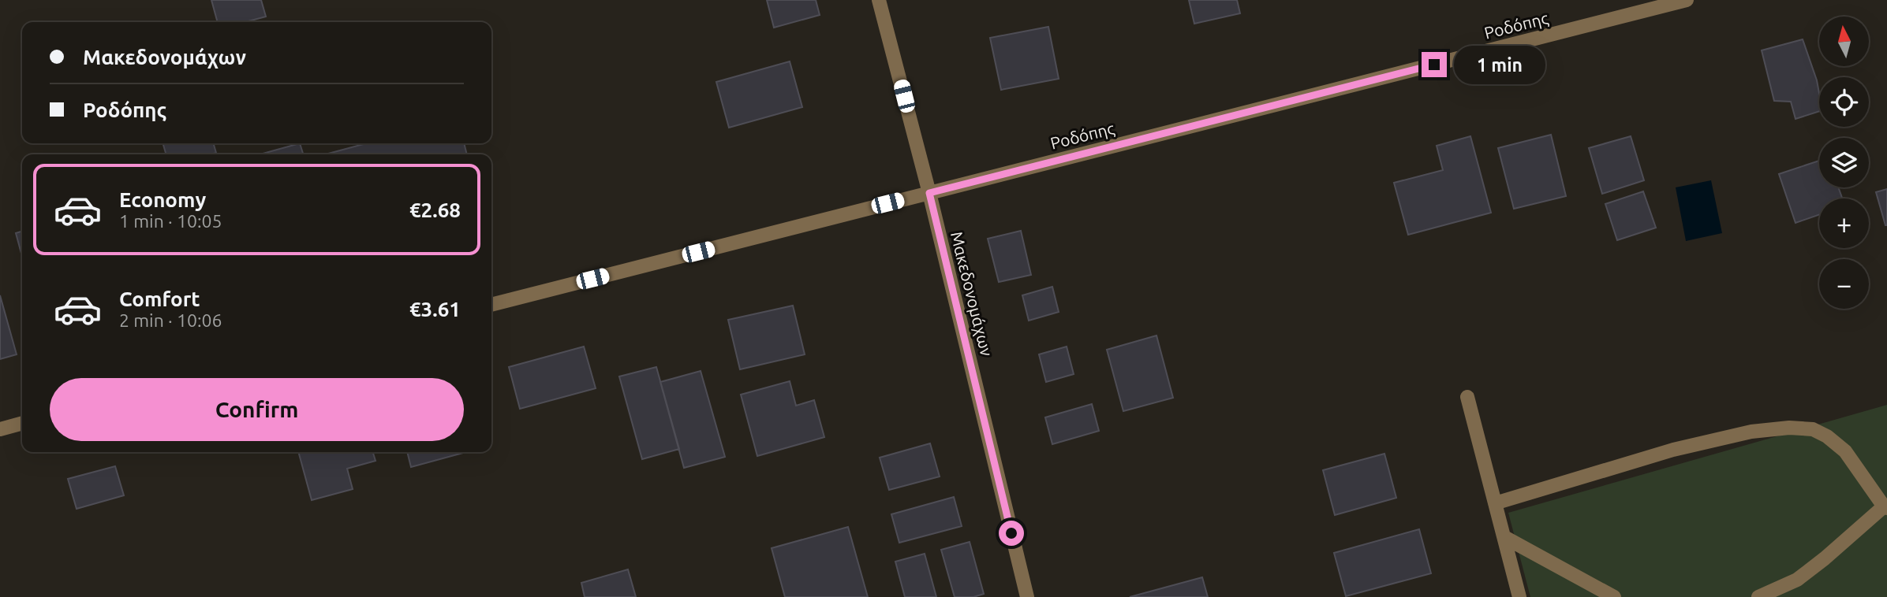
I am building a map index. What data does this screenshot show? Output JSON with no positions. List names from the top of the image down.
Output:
{
  "streets": {
    "street": ["Ροδόπης", "Μακεδονομάχων"]
  },
  "crossings": [
    ["Ροδόπης", "Μακεδονομάχων"]
  ],
  "north": "top",
  "page": {
    "map_buttons": ["+", "−"],
    "banner": ["Μακεδονομάχων", "Ροδόπης"],
    "bubble": "1 min",
    "list": [
      {
        "name": "Economy",
        "note": "1 min · 10:05",
        "value": "€2.68"
      },
      {
        "name": "Comfort",
        "note": "2 min · 10:06",
        "value": "€3.61"
      }
    ],
    "buttons": "Confirm"
  }
}
